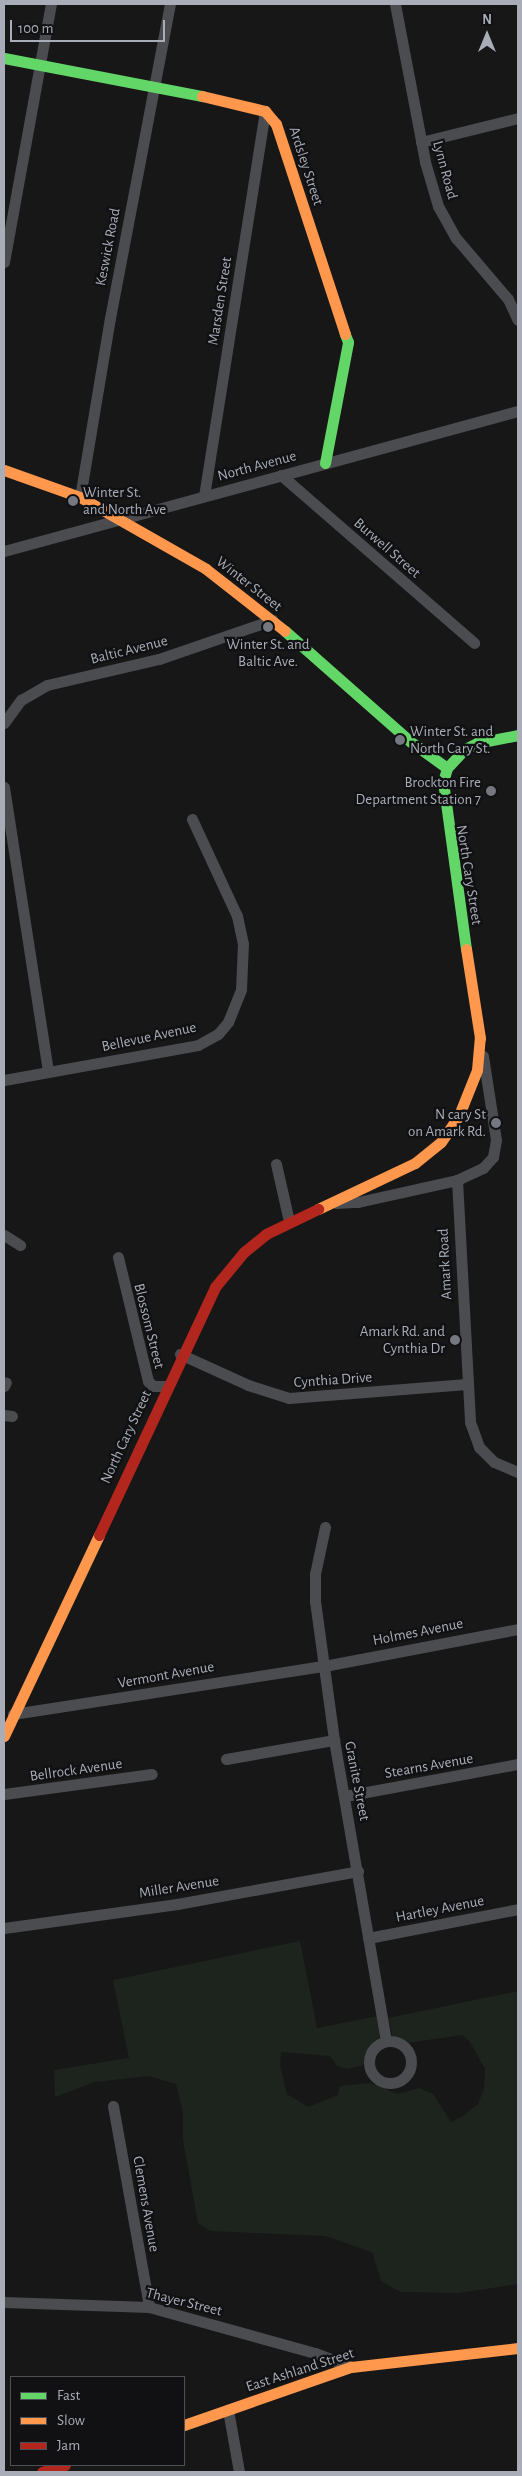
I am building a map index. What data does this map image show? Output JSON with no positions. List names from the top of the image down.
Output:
{
  "streets": {
    "street": [
      "Ardsley Street",
      "Lynn Road",
      "Keswick Road",
      "Marsden Street",
      "North Avenue",
      "Burwell Street",
      "Winter Street",
      "Baltic Avenue",
      "North Cary Street",
      "Bellevue Avenue",
      "Amark Road",
      "Blossom Street",
      "Cynthia Drive",
      "Holmes Avenue",
      "Vermont Avenue",
      "Stearns Avenue",
      "Bellrock Avenue",
      "Granite Street",
      "Miller Avenue",
      "Hartley Avenue",
      "Clemens Avenue",
      "Thayer Street",
      "East Ashland Street"
    ]
  },
  "crossings": [
    ["Ardsley Street", "Marsden Street"],
    ["Ardsley Street", "North Avenue"],
    ["Keswick Road", "Winter Street"],
    ["Marsden Street", "North Avenue"],
    ["North Avenue", "Burwell Street"],
    ["North Avenue", "Winter Street"],
    ["Winter Street", "Baltic Avenue"],
    ["Winter Street", "North Cary Street"],
    ["North Cary Street", "Amark Road"],
    ["North Cary Street", "Blossom Street"],
    ["North Cary Street", "Cynthia Drive"],
    ["North Cary Street", "Vermont Avenue"],
    ["Amark Road", "Cynthia Drive"],
    ["Holmes Avenue", "Vermont Avenue"],
    ["Holmes Avenue", "Granite Street"],
    ["Vermont Avenue", "Granite Street"],
    ["Stearns Avenue", "Granite Street"],
    ["Granite Street", "Miller Avenue"],
    ["Granite Street", "Hartley Avenue"],
    ["Clemens Avenue", "Thayer Street"],
    ["Thayer Street", "East Ashland Street"]
  ],
  "places": [
    "Winter St. and North Ave",
    "Winter St. and Baltic Ave.",
    "Winter St. and North Cary St.",
    "Brockton Fire Department Station 7",
    "N cary St on Amark Rd.",
    "Amark Rd. and Cynthia Dr"
  ],
  "legend": ["Fast", "Slow", "Jam"],
  "scale_bar": "100 m",
  "north": "top"
}
